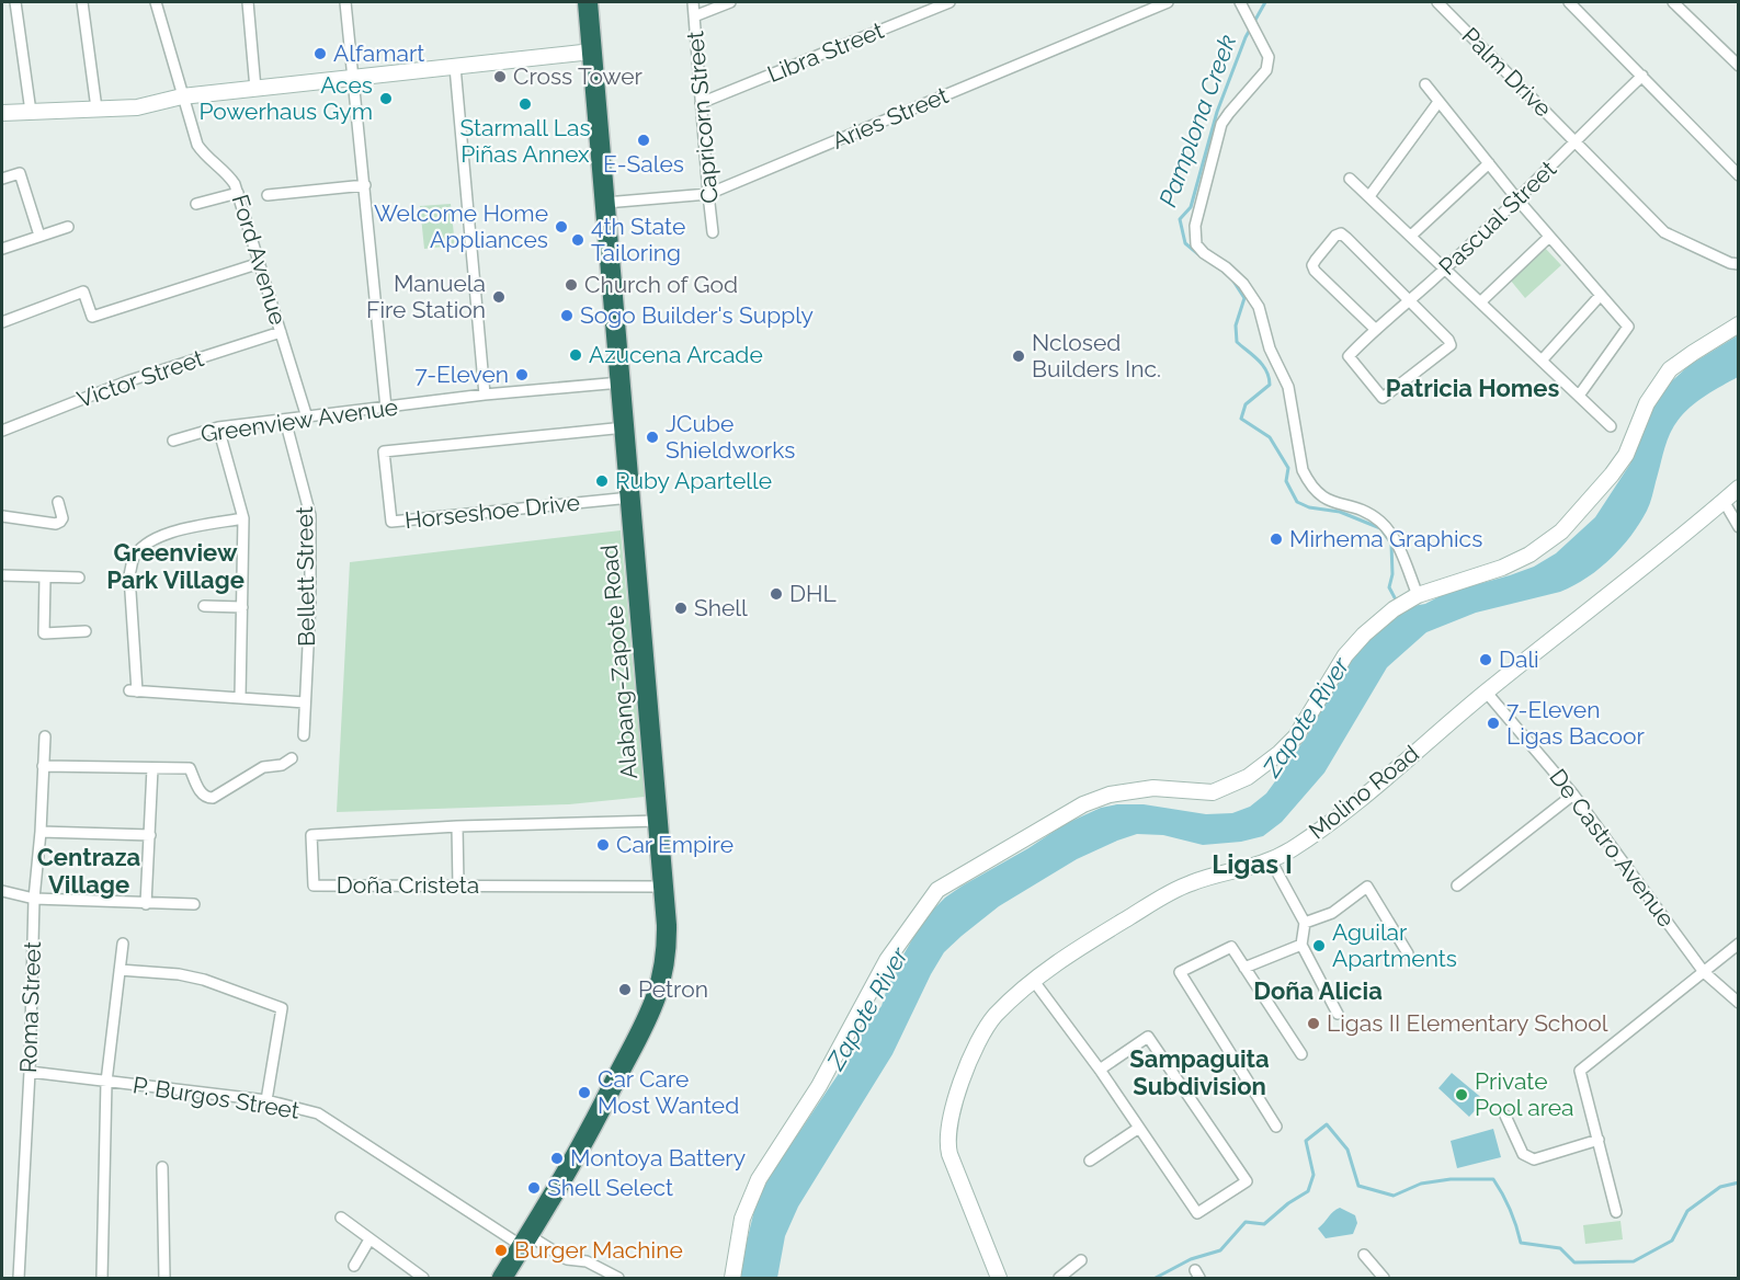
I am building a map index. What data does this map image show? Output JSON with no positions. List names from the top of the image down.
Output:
{
  "streets": {
    "highway": ["Alabang-Zapote Road"],
    "main road": ["Molino Road"],
    "street": [
      "Libra Street",
      "Palm Drive",
      "Capricorn Street",
      "Aries Street",
      "Pascual Street",
      "Ford Avenue",
      "Victor Street",
      "Greenview Avenue",
      "Horseshoe Drive",
      "Bellett Street",
      "De Castro Avenue",
      "Doña Cristeta",
      "Roma Street",
      "P. Burgos Street"
    ]
  },
  "crossings": [
    ["Libra Street", "Capricorn Street"],
    ["Palm Drive", "Pascual Street"],
    ["Capricorn Street", "Aries Street"],
    ["Aries Street", "Alabang-Zapote Road"],
    ["Ford Avenue", "Victor Street"],
    ["Ford Avenue", "Greenview Avenue"],
    ["Greenview Avenue", "Bellett Street"],
    ["Greenview Avenue", "Alabang-Zapote Road"],
    ["Horseshoe Drive", "Alabang-Zapote Road"],
    ["Alabang-Zapote Road", "Doña Cristeta"],
    ["Alabang-Zapote Road", "P. Burgos Street"],
    ["Molino Road", "De Castro Avenue"],
    ["Roma Street", "P. Burgos Street"]
  ],
  "districts": [
    "Patricia Homes",
    "Greenview Park Village",
    "Centraza Village",
    "Ligas I",
    "Doña Alicia",
    "Sampaguita Subdivision"
  ],
  "water": ["Pamplona Creek", "Zapote River"],
  "places": [
    "Alfamart",
    "Cross Tower",
    "Aces Powerhaus Gym",
    "Starmall Las Piñas Annex",
    "E-Sales",
    "Welcome Home Appliances",
    "4th State Tailoring",
    "Church of God",
    "Manuela Fire Station",
    "Sogo Builder's Supply",
    "Azucena Arcade",
    "Nclosed Builders Inc.",
    "7-Eleven",
    "JCube Shieldworks",
    "Ruby Apartelle",
    "Mirhema Graphics",
    "DHL",
    "Shell",
    "Dali",
    "7-Eleven Ligas Bacoor",
    "Car Empire",
    "Aguilar Apartments",
    "Petron",
    "Ligas II Elementary School",
    "Car Care Most Wanted",
    "Private Pool area",
    "Montoya Battery",
    "Shell Select",
    "Burger Machine"
  ]
}
